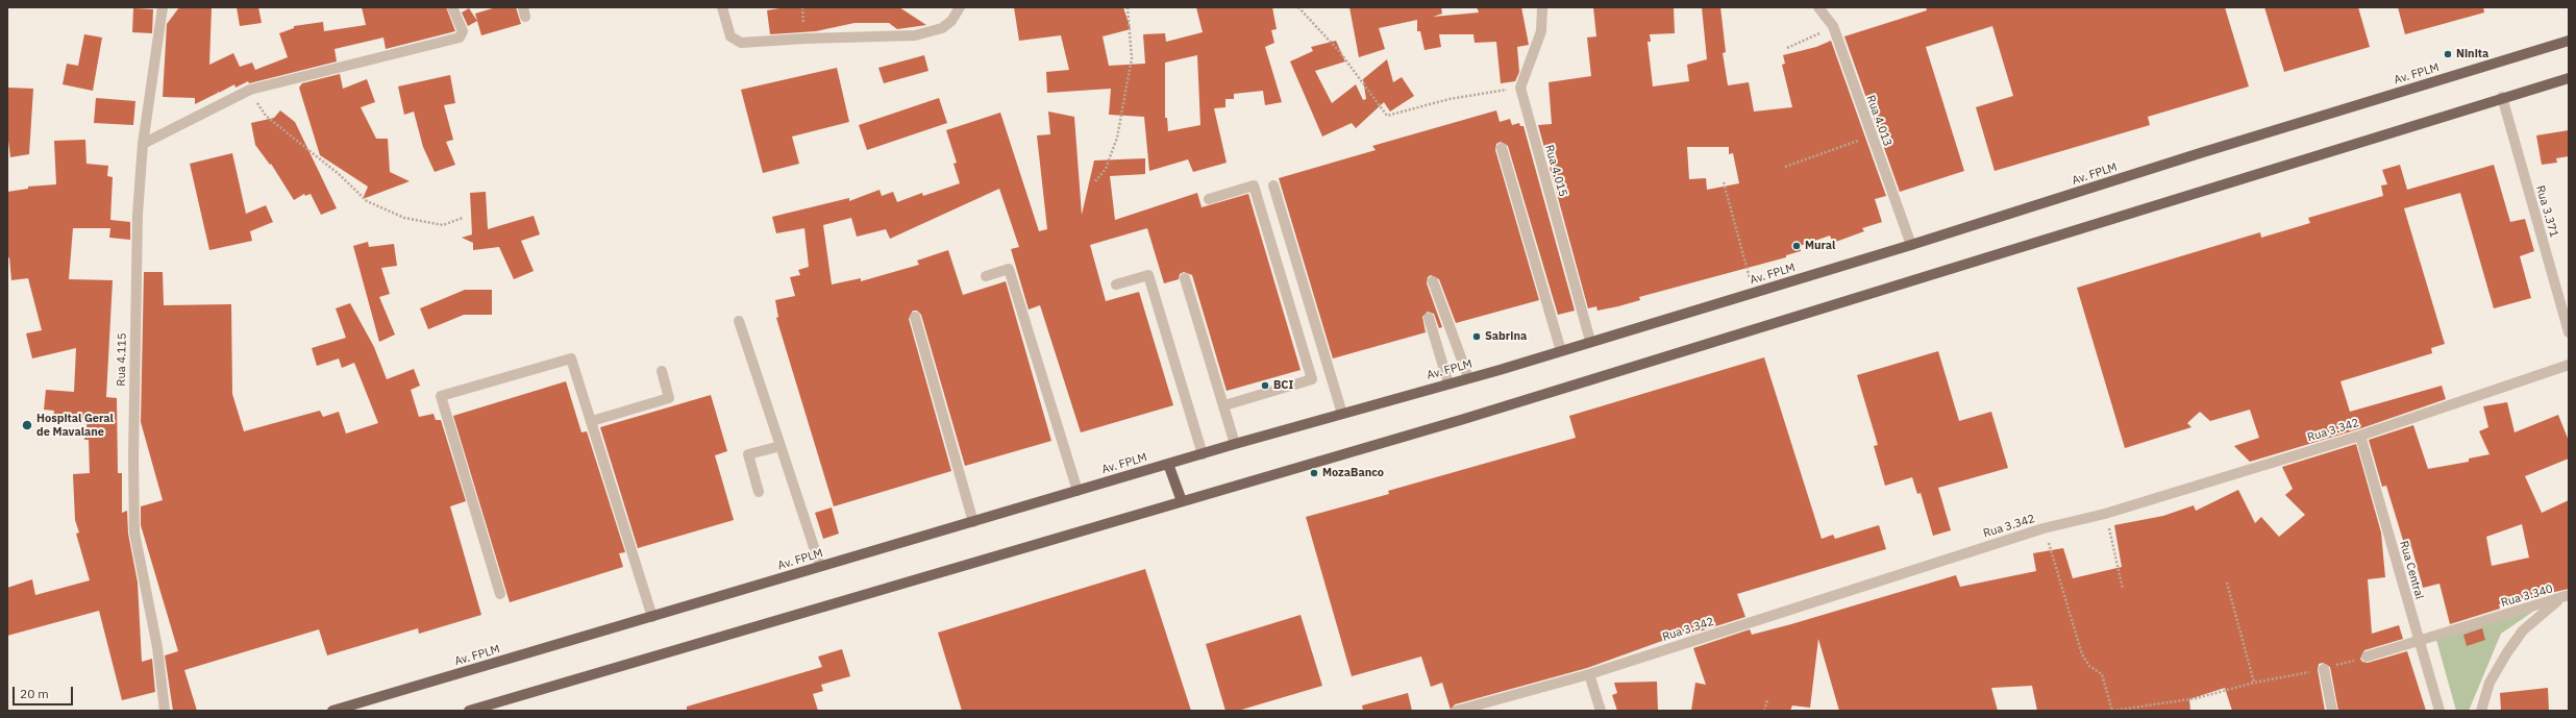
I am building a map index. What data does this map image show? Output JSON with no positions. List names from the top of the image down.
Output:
{
  "streets": {
    "main road": ["Av. FPLM"],
    "street": [
      "Rua 4.013",
      "Rua 4.015",
      "Rua 3.371",
      "Rua 4.115",
      "Rua 3.342",
      "Rua Central",
      "Rua 3.340"
    ]
  },
  "crossings": [
    ["Av. FPLM", "Rua 4.013"],
    ["Av. FPLM", "Rua 4.015"],
    ["Rua 3.342", "Rua Central"],
    ["Rua Central", "Rua 3.340"]
  ],
  "places": [
    "Ninita",
    "Mural",
    "Sabrina",
    "BCI",
    "Hospital Geral de Mavalane",
    "MozaBanco"
  ],
  "scale_bar": "20 m"
}
